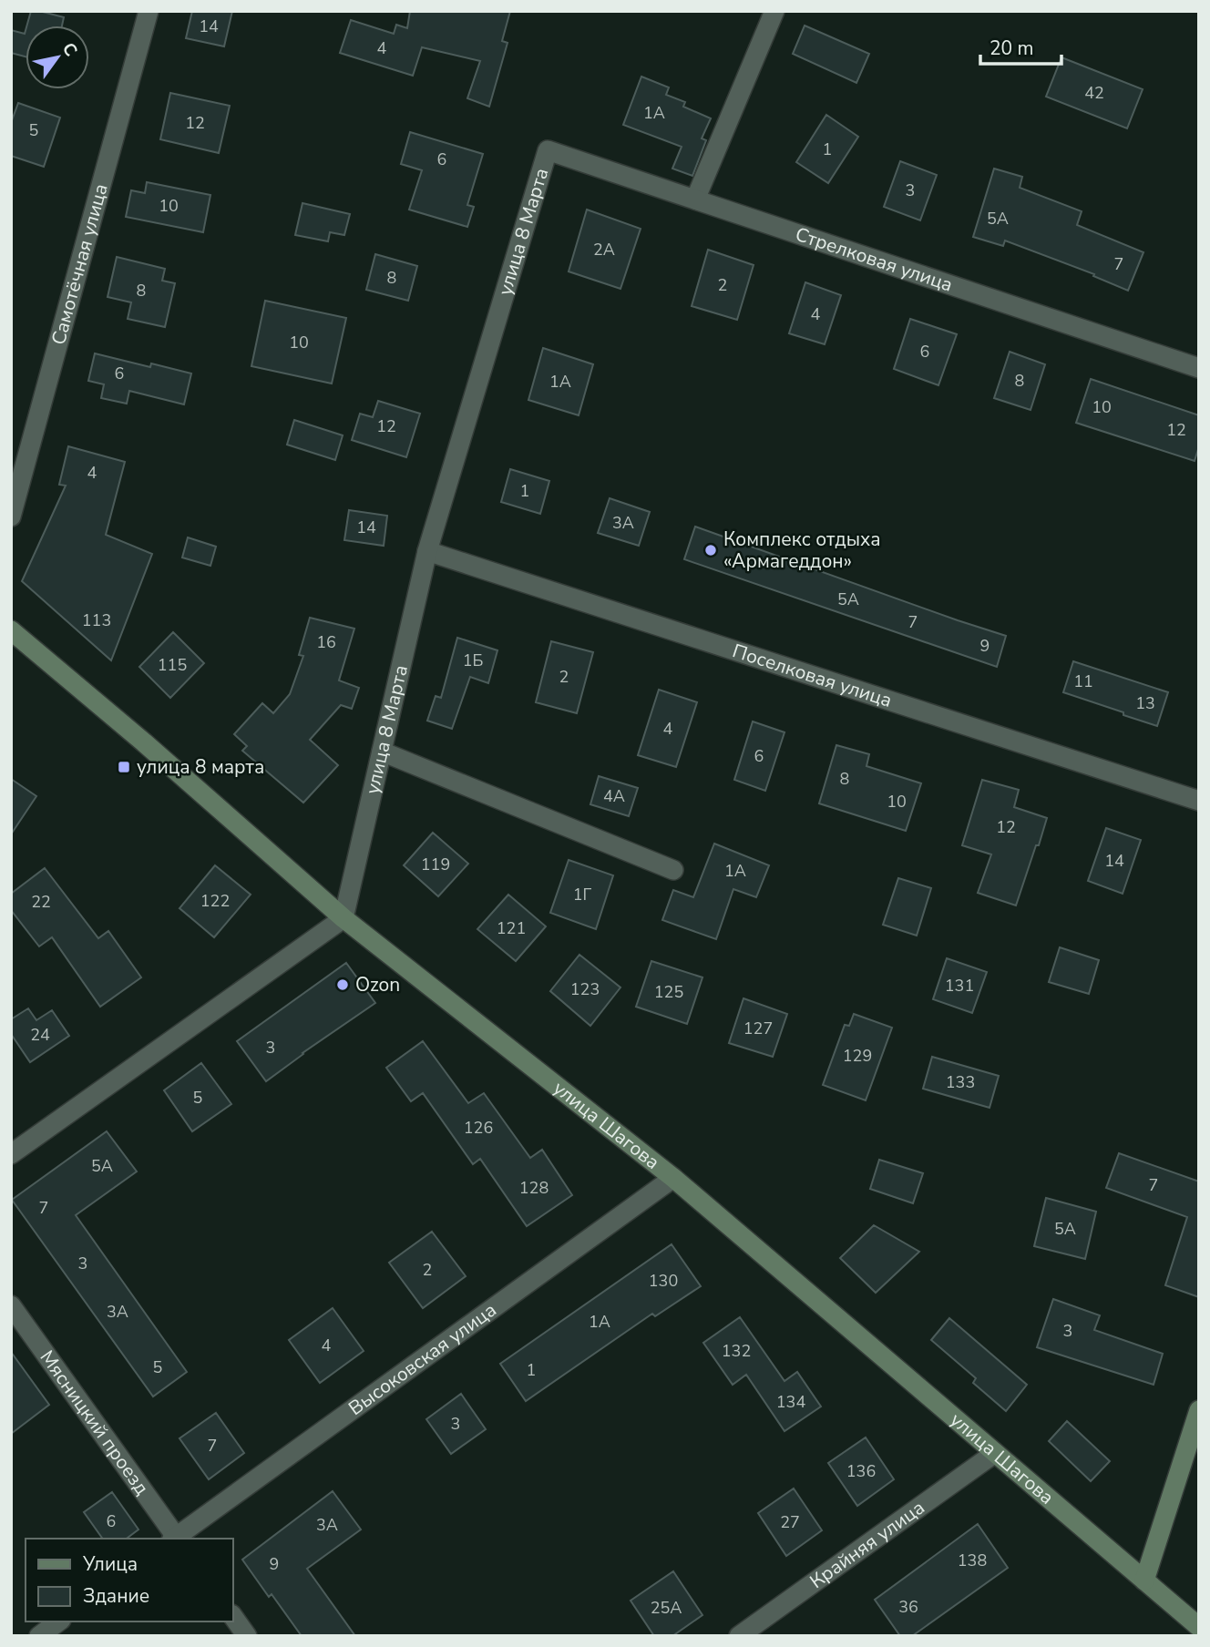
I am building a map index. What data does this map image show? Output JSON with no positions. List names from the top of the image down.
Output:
{
  "streets": {
    "main road": ["улица Шагова"],
    "street": [
      "улица 8 Марта",
      "Стрелковая улица",
      "Самотёчная улица",
      "Поселковая улица",
      "Высоковская улица",
      "Мясницкий проезд",
      "Крайняя улица"
    ]
  },
  "crossings": [
    ["улица 8 Марта", "Стрелковая улица"],
    ["улица 8 Марта", "Поселковая улица"],
    ["улица 8 Марта", "улица Шагова"],
    ["улица Шагова", "Высоковская улица"],
    ["улица Шагова", "Крайняя улица"],
    ["Высоковская улица", "Мясницкий проезд"]
  ],
  "places": {
    "other": ["Комплекс отдыха «Армагеддон»", "Ozon"],
    "transit": ["улица 8 марта"]
  },
  "house_numbers": [
    "14",
    "4",
    "42",
    "1А",
    "12",
    "5",
    "1",
    "6",
    "3",
    "10",
    "5А",
    "2А",
    "7",
    "8",
    "2",
    "8",
    "4",
    "10",
    "6",
    "6",
    "8",
    "1А",
    "10",
    "12",
    "12",
    "4",
    "1",
    "3А",
    "14",
    "5А",
    "113",
    "7",
    "16",
    "9",
    "1Б",
    "115",
    "2",
    "11",
    "13",
    "4",
    "6",
    "8",
    "4А",
    "10",
    "12",
    "14",
    "119",
    "1А",
    "1Г",
    "122",
    "22",
    "121",
    "131",
    "123",
    "125",
    "127",
    "24",
    "3",
    "129",
    "133",
    "5",
    "126",
    "5А",
    "7",
    "128",
    "7",
    "5А",
    "3",
    "2",
    "130",
    "3А",
    "1А",
    "3",
    "4",
    "132",
    "5",
    "1",
    "134",
    "3",
    "7",
    "136",
    "6",
    "27",
    "3А",
    "138",
    "9",
    "36",
    "25А"
  ],
  "legend": ["Улица", "Здание"],
  "scale_bar": "20 m",
  "north": "top right"
}
